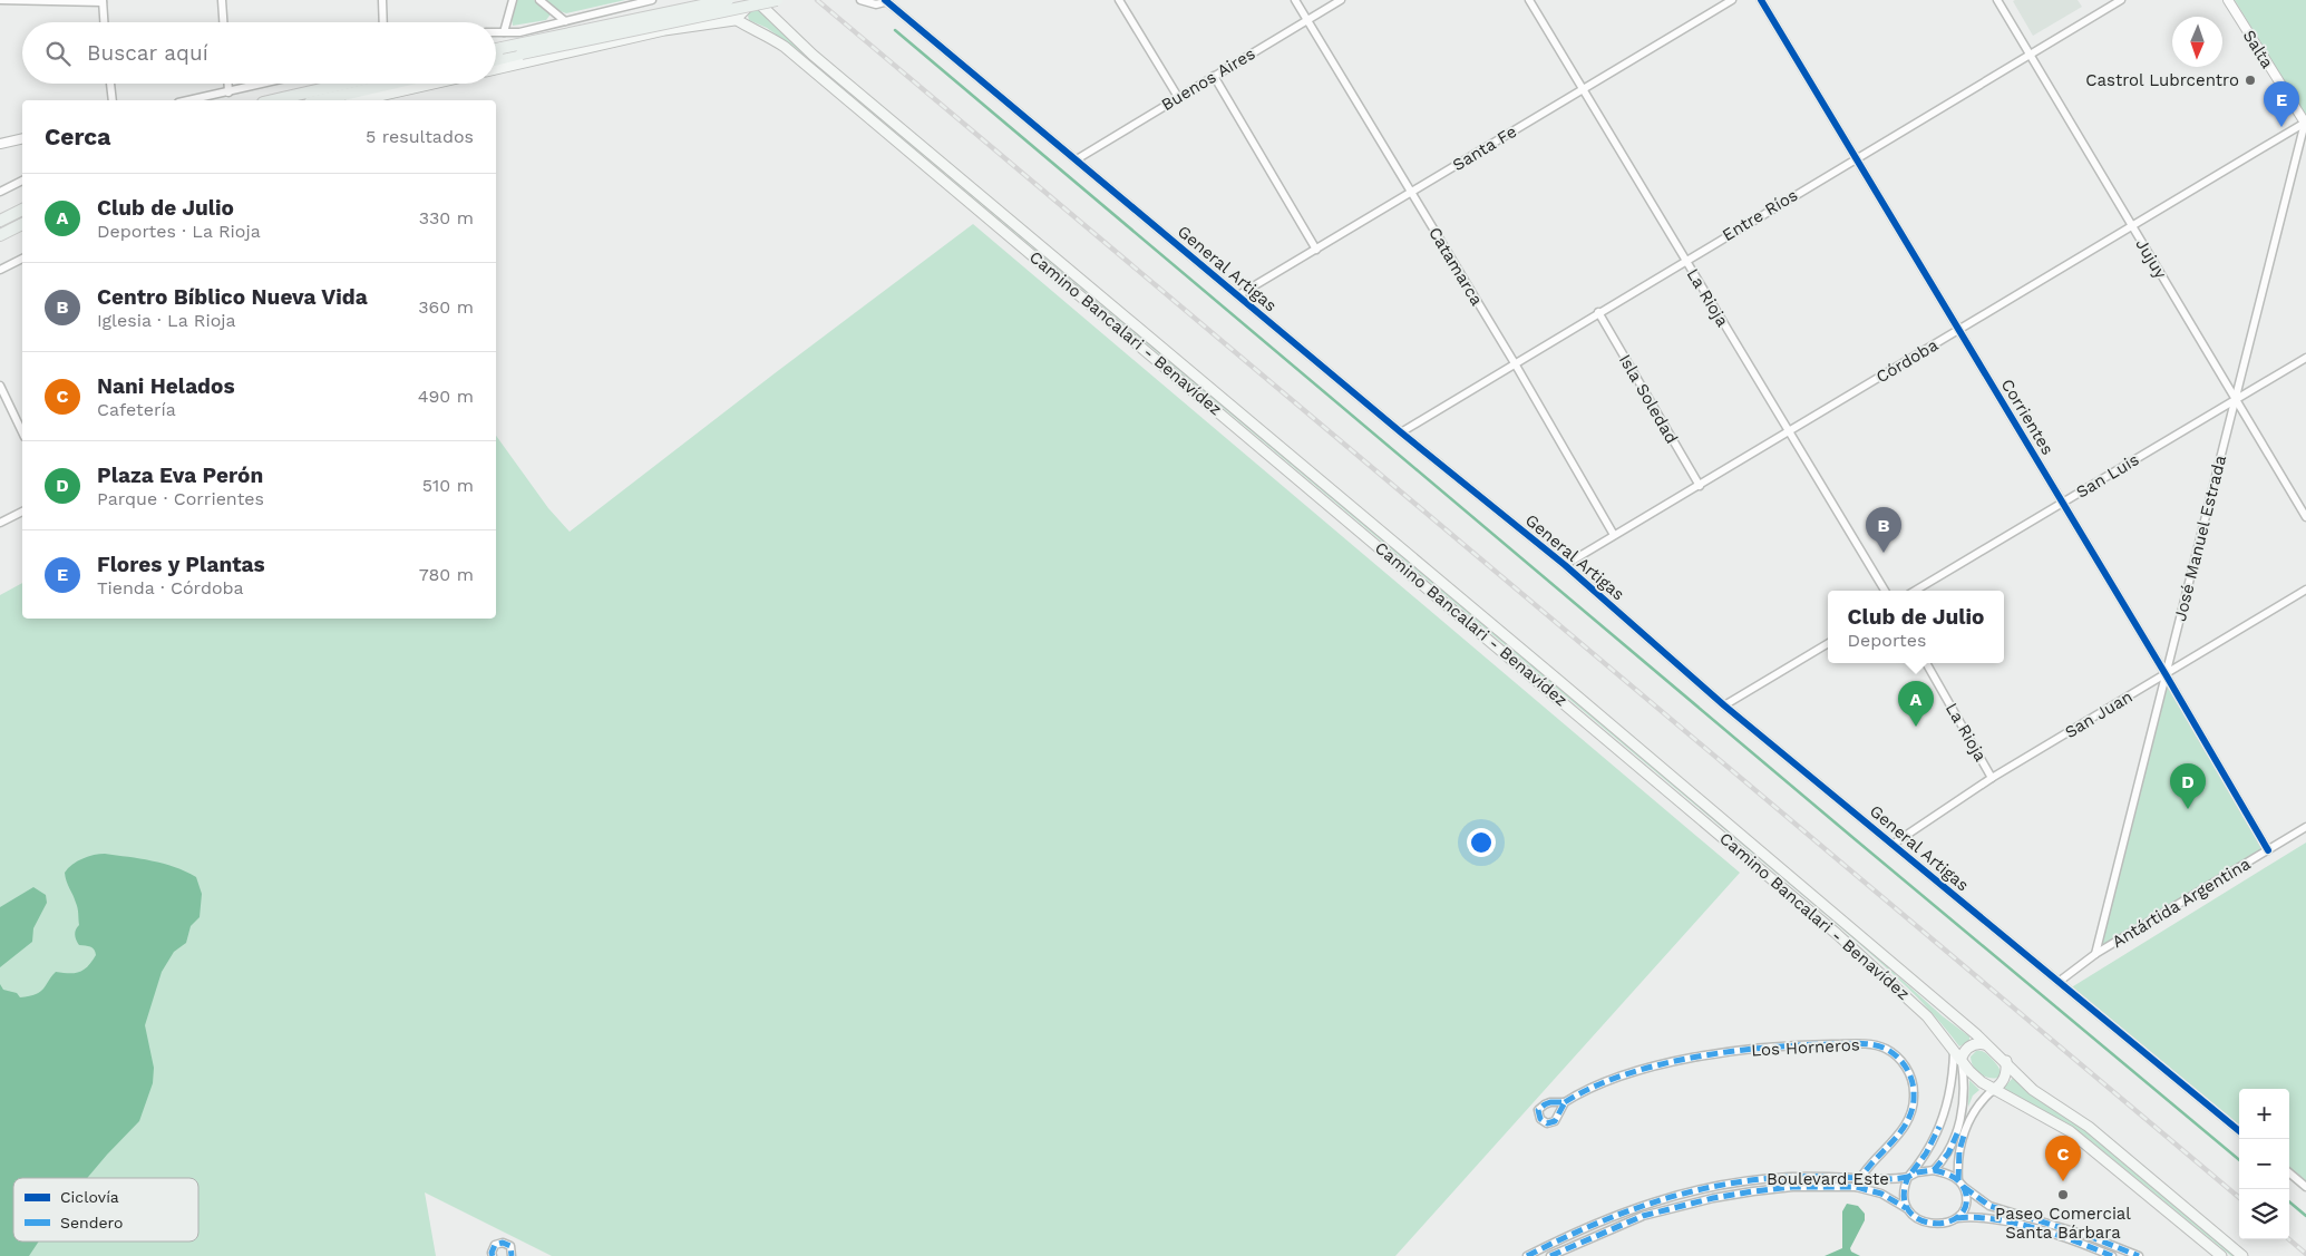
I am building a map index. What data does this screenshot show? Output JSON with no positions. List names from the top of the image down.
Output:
{
  "streets": {
    "main road": ["Camino Bancalari - Benavídez"],
    "street": [
      "Salta",
      "Buenos Aires",
      "Santa Fe",
      "Entre Ríos",
      "Jujuy",
      "Catamarca",
      "General Artigas",
      "La Rioja",
      "Córdoba",
      "Isla Soledad",
      "Corrientes",
      "San Luis",
      "José Manuel Estrada",
      "San Juan",
      "Antártida Argentina",
      "Los Horneros",
      "Boulevard Este"
    ]
  },
  "crossings": [
    ["Salta", "Córdoba"],
    ["Salta", "José Manuel Estrada"],
    ["Buenos Aires", "Catamarca"],
    ["Buenos Aires", "General Artigas"],
    ["Santa Fe", "Catamarca"],
    ["Santa Fe", "General Artigas"],
    ["Santa Fe", "La Rioja"],
    ["Entre Ríos", "Jujuy"],
    ["Entre Ríos", "Catamarca"],
    ["Entre Ríos", "General Artigas"],
    ["Entre Ríos", "La Rioja"],
    ["Entre Ríos", "Isla Soledad"],
    ["Entre Ríos", "Corrientes"],
    ["Jujuy", "Córdoba"],
    ["Jujuy", "San Luis"],
    ["Jujuy", "José Manuel Estrada"],
    ["Catamarca", "Córdoba"],
    ["General Artigas", "Córdoba"],
    ["General Artigas", "San Juan"],
    ["General Artigas", "Antártida Argentina"],
    ["La Rioja", "Córdoba"],
    ["La Rioja", "San Juan"],
    ["Córdoba", "Isla Soledad"],
    ["Córdoba", "Corrientes"],
    ["Córdoba", "José Manuel Estrada"],
    ["Corrientes", "San Luis"],
    ["Corrientes", "José Manuel Estrada"],
    ["Corrientes", "San Juan"],
    ["Corrientes", "Antártida Argentina"],
    ["San Luis", "José Manuel Estrada"],
    ["José Manuel Estrada", "San Juan"],
    ["José Manuel Estrada", "Antártida Argentina"],
    ["Los Horneros", "Boulevard Este"]
  ],
  "places": ["Castrol Lubrcentro", "Paseo Comercial Santa Bárbara"],
  "legend": ["Ciclovía", "Sendero"],
  "north": "bottom",
  "page": {
    "search": "Buscar aquí",
    "pins": [
      "E",
      "B",
      "A",
      "D",
      "C"
    ],
    "heading": ["Cerca", "5 resultados"],
    "list": [
      {
        "mark": "A",
        "name": "Club de Julio",
        "note": "Deportes · La Rioja",
        "value": "330 m"
      },
      {
        "mark": "B",
        "name": "Centro Bíblico Nueva Vida",
        "note": "Iglesia · La Rioja",
        "value": "360 m"
      },
      {
        "mark": "C",
        "name": "Nani Helados",
        "note": "Cafetería",
        "value": "490 m"
      },
      {
        "mark": "D",
        "name": "Plaza Eva Perón",
        "note": "Parque · Corrientes",
        "value": "510 m"
      },
      {
        "mark": "E",
        "name": "Flores y Plantas",
        "note": "Tienda · Córdoba",
        "value": "780 m"
      }
    ],
    "popup": ["Club de Julio", "Deportes"],
    "map_buttons": ["+", "−"]
  }
}
